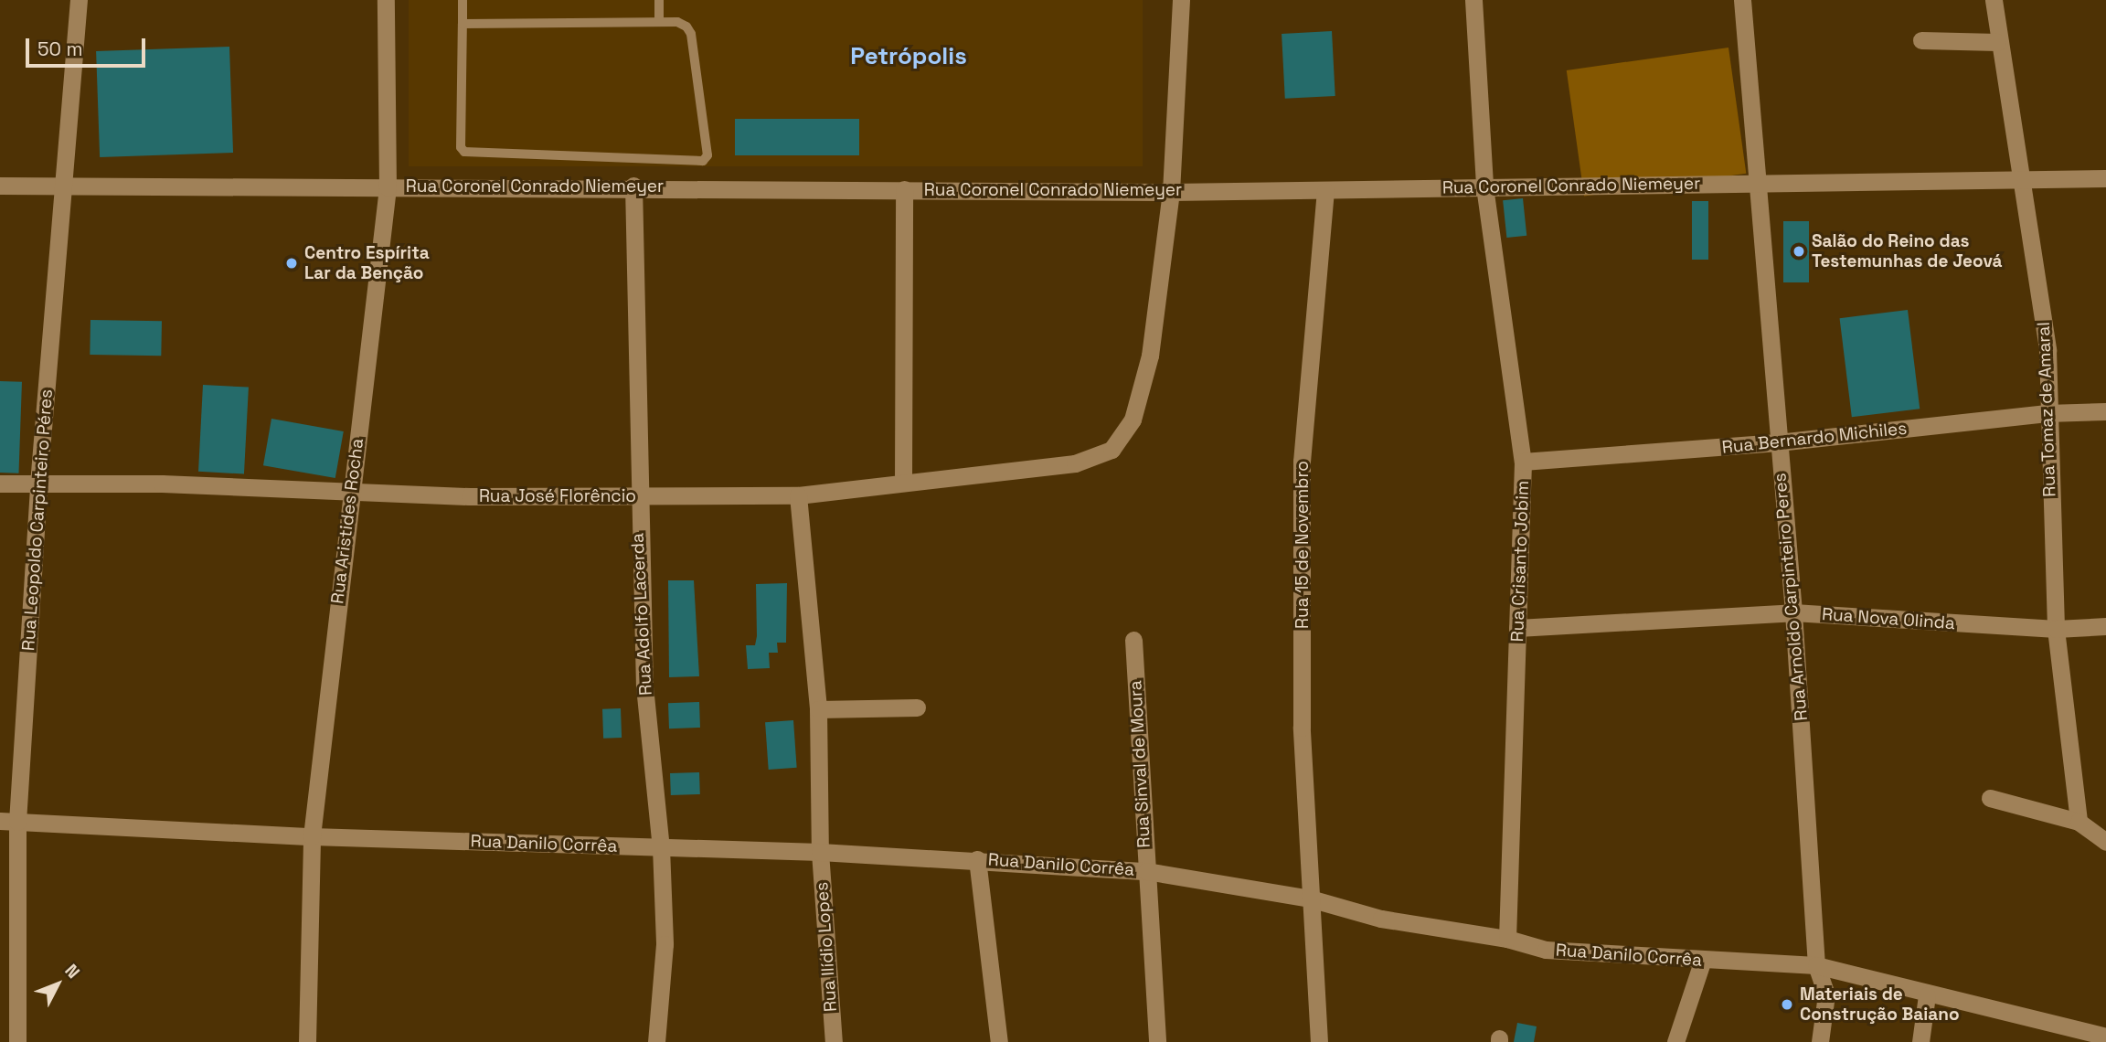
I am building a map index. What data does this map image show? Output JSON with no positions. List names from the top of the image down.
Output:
{
  "streets": {
    "street": [
      "Rua Coronel Conrado Niemeyer",
      "Rua Tomaz de Amaral",
      "Rua Bernardo Michiles",
      "Rua José Florêncio",
      "Rua Leopoldo Carpinteiro Péres",
      "Rua Aristides Rocha",
      "Rua 15 de Novembro",
      "Rua Crisanto Jobim",
      "Rua Arnoldo Carpinteiro Peres",
      "Rua Adolfo Lacerda",
      "Rua Nova Olinda",
      "Rua Sinval de Moura",
      "Rua Danilo Corrêa",
      "Rua Ilídio Lopes"
    ]
  },
  "crossings": [
    ["Rua Coronel Conrado Niemeyer", "Rua Tomaz de Amaral"],
    ["Rua Coronel Conrado Niemeyer", "Rua José Florêncio"],
    ["Rua Coronel Conrado Niemeyer", "Rua Leopoldo Carpinteiro Péres"],
    ["Rua Coronel Conrado Niemeyer", "Rua Aristides Rocha"],
    ["Rua Coronel Conrado Niemeyer", "Rua 15 de Novembro"],
    ["Rua Coronel Conrado Niemeyer", "Rua Crisanto Jobim"],
    ["Rua Coronel Conrado Niemeyer", "Rua Arnoldo Carpinteiro Peres"],
    ["Rua Coronel Conrado Niemeyer", "Rua Adolfo Lacerda"],
    ["Rua Tomaz de Amaral", "Rua Bernardo Michiles"],
    ["Rua Tomaz de Amaral", "Rua Nova Olinda"],
    ["Rua Bernardo Michiles", "Rua Crisanto Jobim"],
    ["Rua Bernardo Michiles", "Rua Arnoldo Carpinteiro Peres"],
    ["Rua José Florêncio", "Rua Leopoldo Carpinteiro Péres"],
    ["Rua José Florêncio", "Rua Aristides Rocha"],
    ["Rua José Florêncio", "Rua Adolfo Lacerda"],
    ["Rua José Florêncio", "Rua Ilídio Lopes"],
    ["Rua Leopoldo Carpinteiro Péres", "Rua Danilo Corrêa"],
    ["Rua Aristides Rocha", "Rua Danilo Corrêa"],
    ["Rua 15 de Novembro", "Rua Danilo Corrêa"],
    ["Rua Crisanto Jobim", "Rua Nova Olinda"],
    ["Rua Crisanto Jobim", "Rua Danilo Corrêa"],
    ["Rua Arnoldo Carpinteiro Peres", "Rua Nova Olinda"],
    ["Rua Arnoldo Carpinteiro Peres", "Rua Danilo Corrêa"],
    ["Rua Adolfo Lacerda", "Rua Danilo Corrêa"],
    ["Rua Sinval de Moura", "Rua Danilo Corrêa"],
    ["Rua Danilo Corrêa", "Rua Ilídio Lopes"]
  ],
  "districts": ["Petrópolis"],
  "places": ["Salão do Reino das Testemunhas de Jeová", "Centro Espírita Lar da Benção", "Materiais de Construção Baiano"],
  "scale_bar": "50 m",
  "north": "top right"
}
